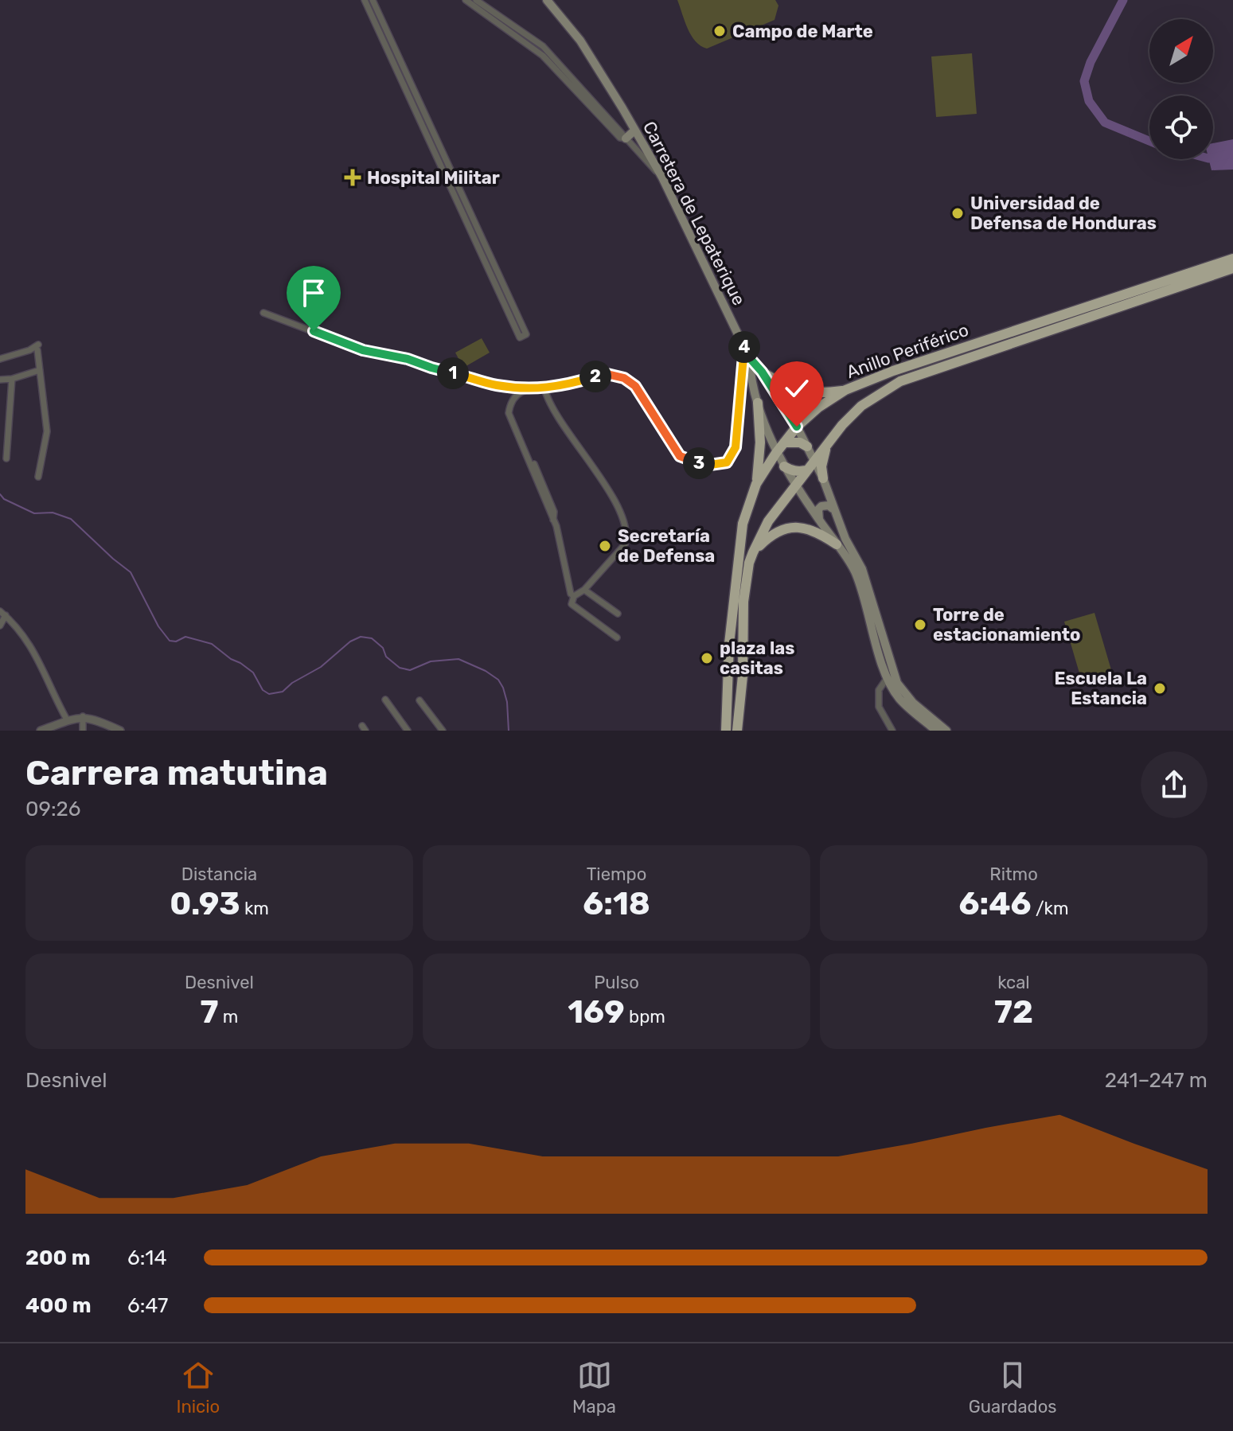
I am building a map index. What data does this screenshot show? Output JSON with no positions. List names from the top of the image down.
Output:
{
  "streets": {
    "highway": ["Anillo Periférico"],
    "main road": ["Carretera de Lepaterique"]
  },
  "crossings": [
    ["Carretera de Lepaterique", "Anillo Periférico"]
  ],
  "places": {
    "other": [
      "Campo de Marte",
      "Universidad de Defensa de Honduras",
      "Secretaría de Defensa",
      "Torre de estacionamiento",
      "plaza las casitas",
      "Escuela La Estancia"
    ],
    "health": ["Hospital Militar"]
  },
  "north": "top right",
  "page": {
    "pins": [
      "4",
      "1",
      "2",
      "3"
    ],
    "heading": ["Carrera matutina", "09:26"],
    "stats": [
      ["Distancia", "0.93 km"],
      ["Tiempo", "6:18"],
      ["Ritmo", "6:46 /km"],
      ["Desnivel", "7 m"],
      ["Pulso", "169 bpm"],
      ["kcal", "72"]
    ],
    "chart": ["Desnivel", "241–247 m"],
    "list": [
      {
        "name": "200 m",
        "note": "6:14"
      },
      {
        "name": "400 m",
        "note": "6:47"
      }
    ],
    "tabs": ["Inicio", "Mapa", "Guardados"]
  }
}
